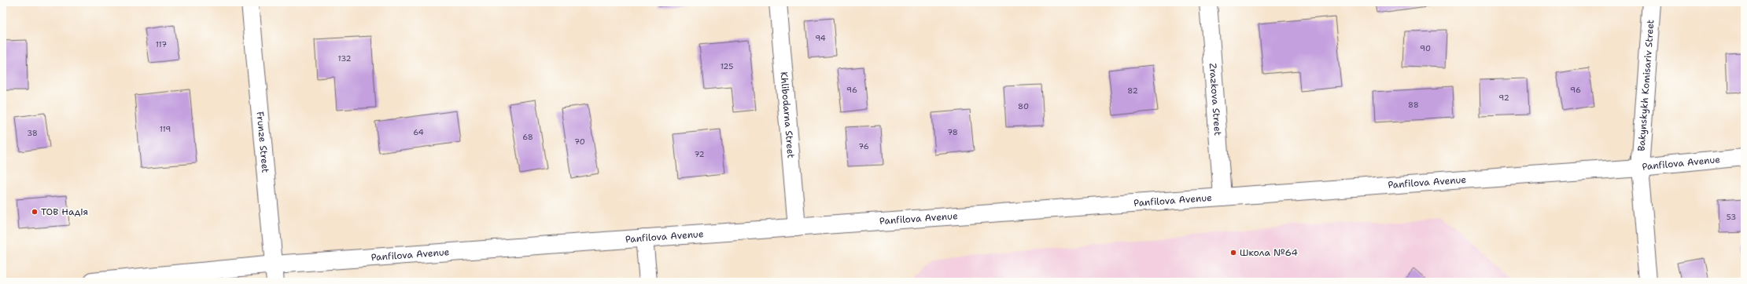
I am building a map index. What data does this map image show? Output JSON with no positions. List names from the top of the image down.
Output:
{
  "streets": {
    "main road": [
      "Bakynskykh Komisariv Street",
      "Zrazkova Street",
      "Khlibodarna Street",
      "Frunze Street",
      "Panfilova Avenue"
    ]
  },
  "crossings": [
    ["Bakynskykh Komisariv Street", "Panfilova Avenue"],
    ["Zrazkova Street", "Panfilova Avenue"],
    ["Khlibodarna Street", "Panfilova Avenue"],
    ["Frunze Street", "Panfilova Avenue"]
  ],
  "places": ["ТОВ Надія", "Школа №64"],
  "house_numbers": [
    "94",
    "117",
    "90",
    "132",
    "125",
    "96",
    "96",
    "82",
    "92",
    "88",
    "80",
    "119",
    "64",
    "78",
    "38",
    "68",
    "70",
    "76",
    "72",
    "53"
  ]
}
